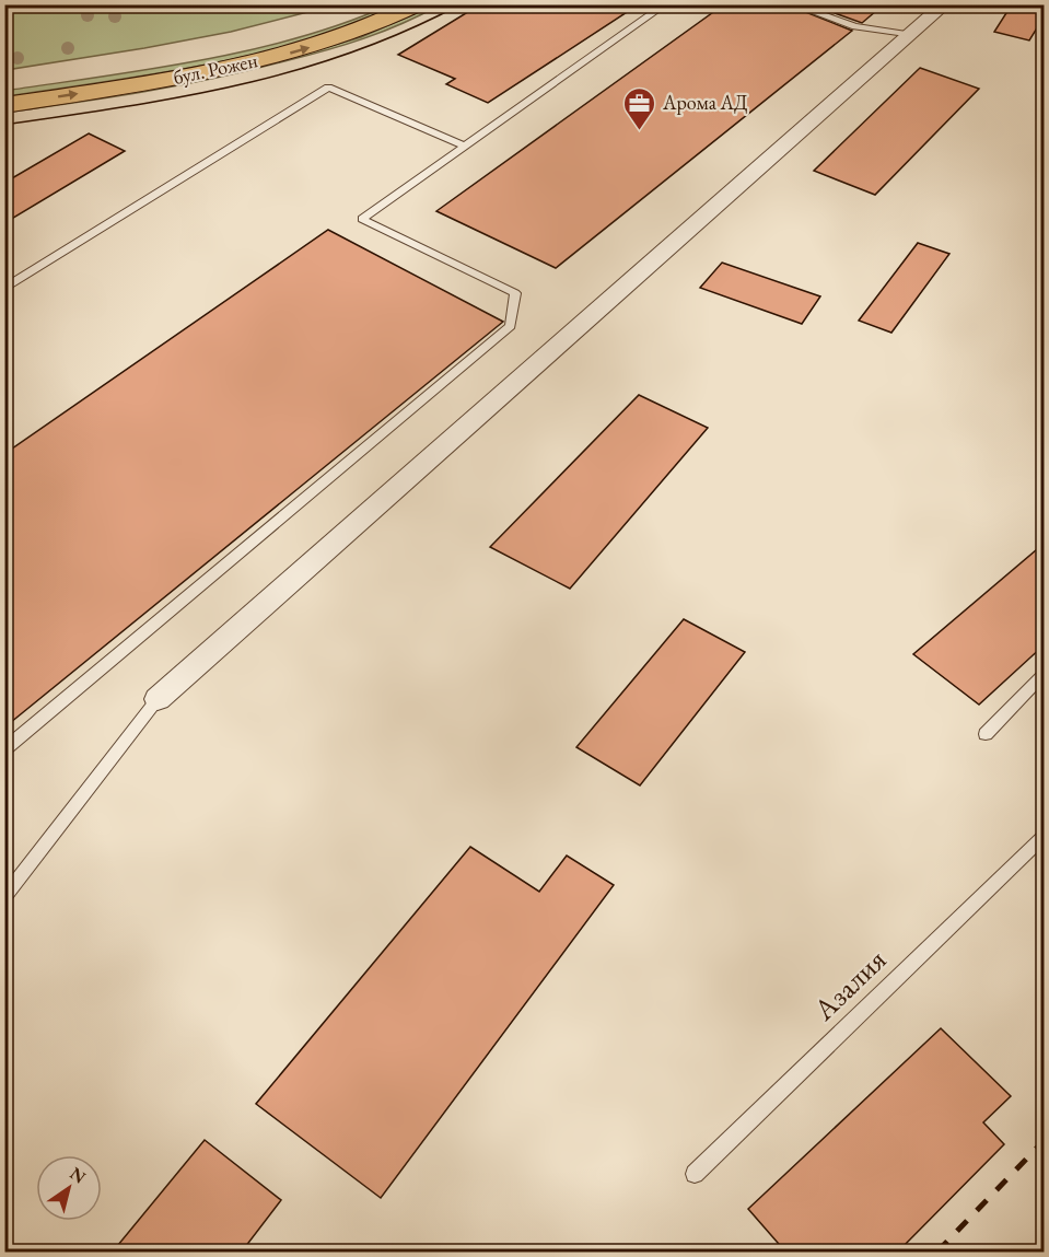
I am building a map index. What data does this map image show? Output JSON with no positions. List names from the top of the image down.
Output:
{
  "streets": {
    "main road": ["бул. Рожен"],
    "lane": ["Азалия"]
  },
  "places": {
    "office": ["Арома АД"]
  },
  "north": "top right"
}
